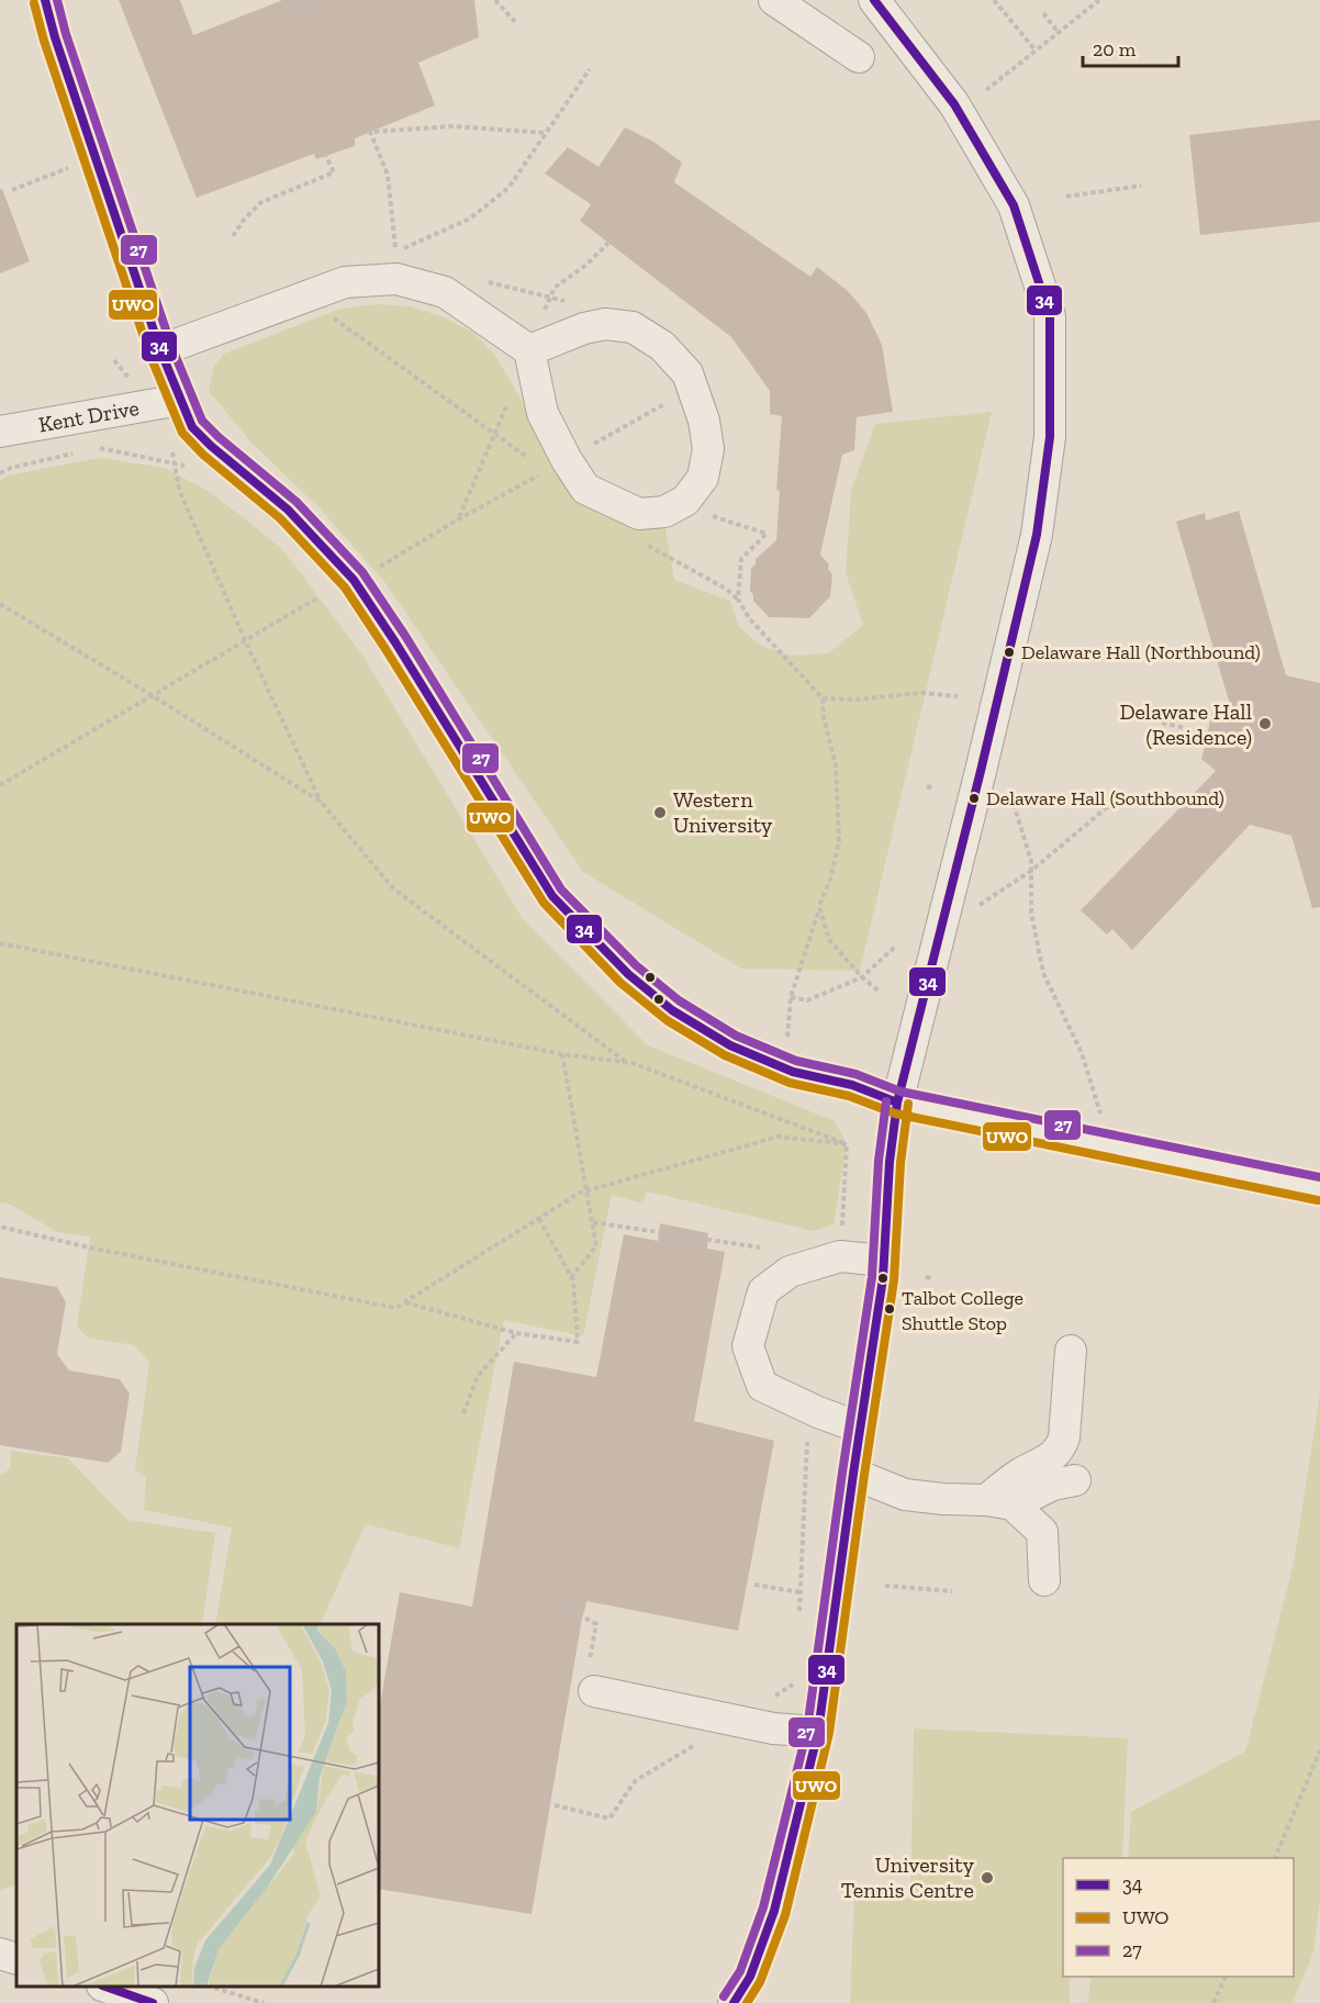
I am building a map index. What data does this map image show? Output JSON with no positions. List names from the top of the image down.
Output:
{
  "streets": {
    "street": ["Kent Drive"]
  },
  "places": [
    "Delaware Hall (Northbound)",
    "Delaware Hall (Residence)",
    "Delaware Hall (Southbound)",
    "Western University",
    "Talbot College Shuttle Stop",
    "University Tennis Centre"
  ],
  "lines": ["transit line 34", "transit line 27", "transit line UWO"],
  "legend": ["34", "UWO", "27"],
  "scale_bar": "20 m"
}
